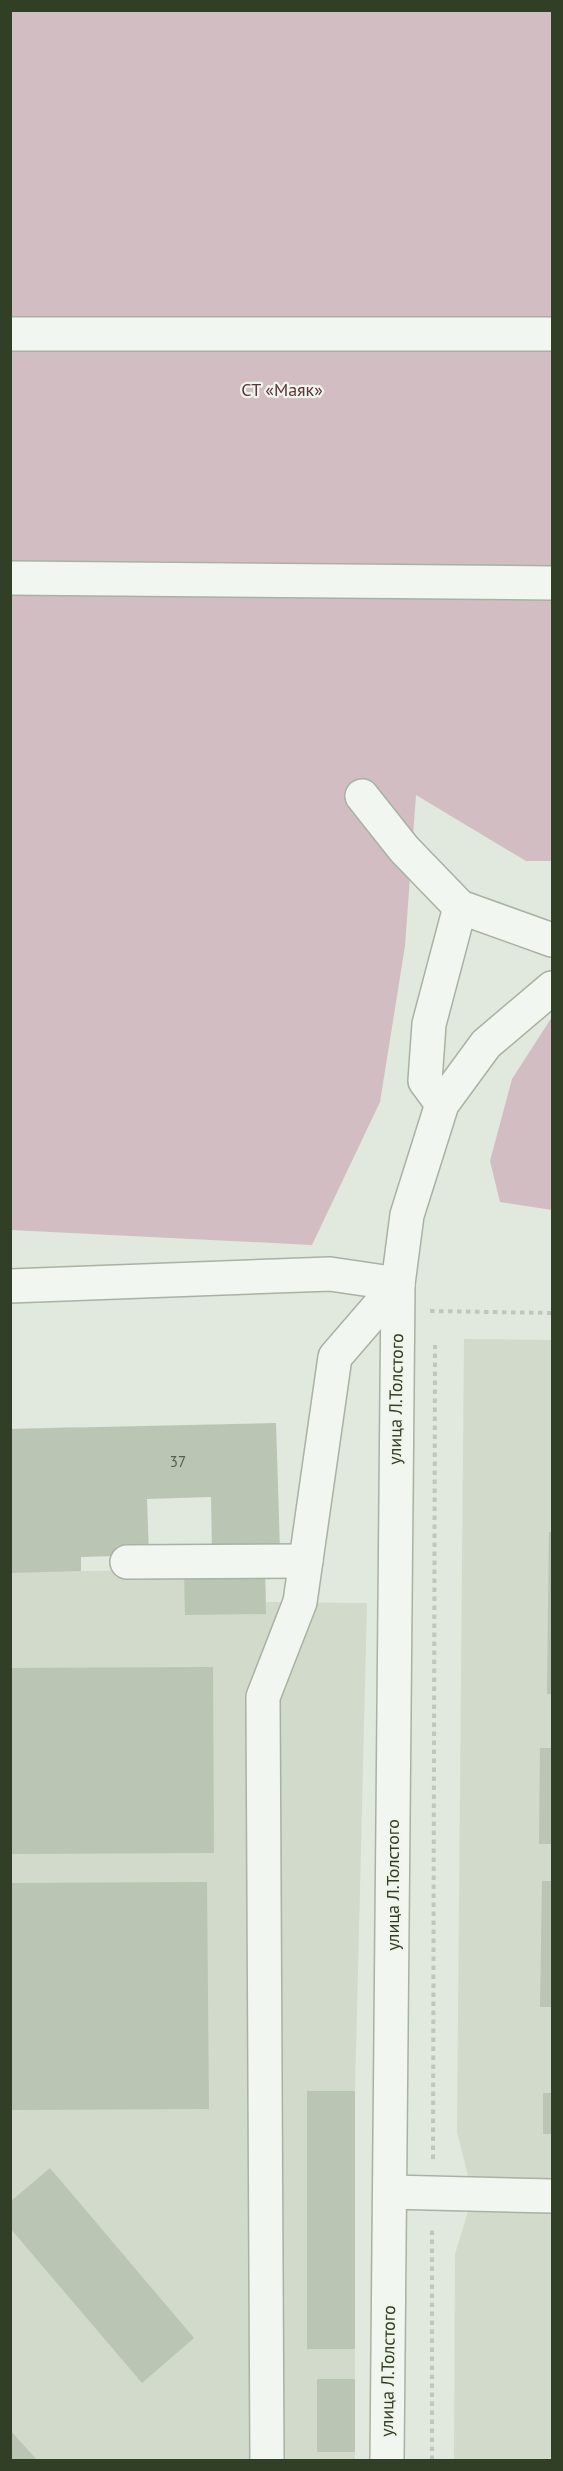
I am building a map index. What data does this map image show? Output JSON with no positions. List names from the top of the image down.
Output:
{
  "streets": {
    "street": ["улица Л.Толстого"]
  },
  "parks": ["СТ «Маяк»"],
  "house_numbers": ["37"]
}
